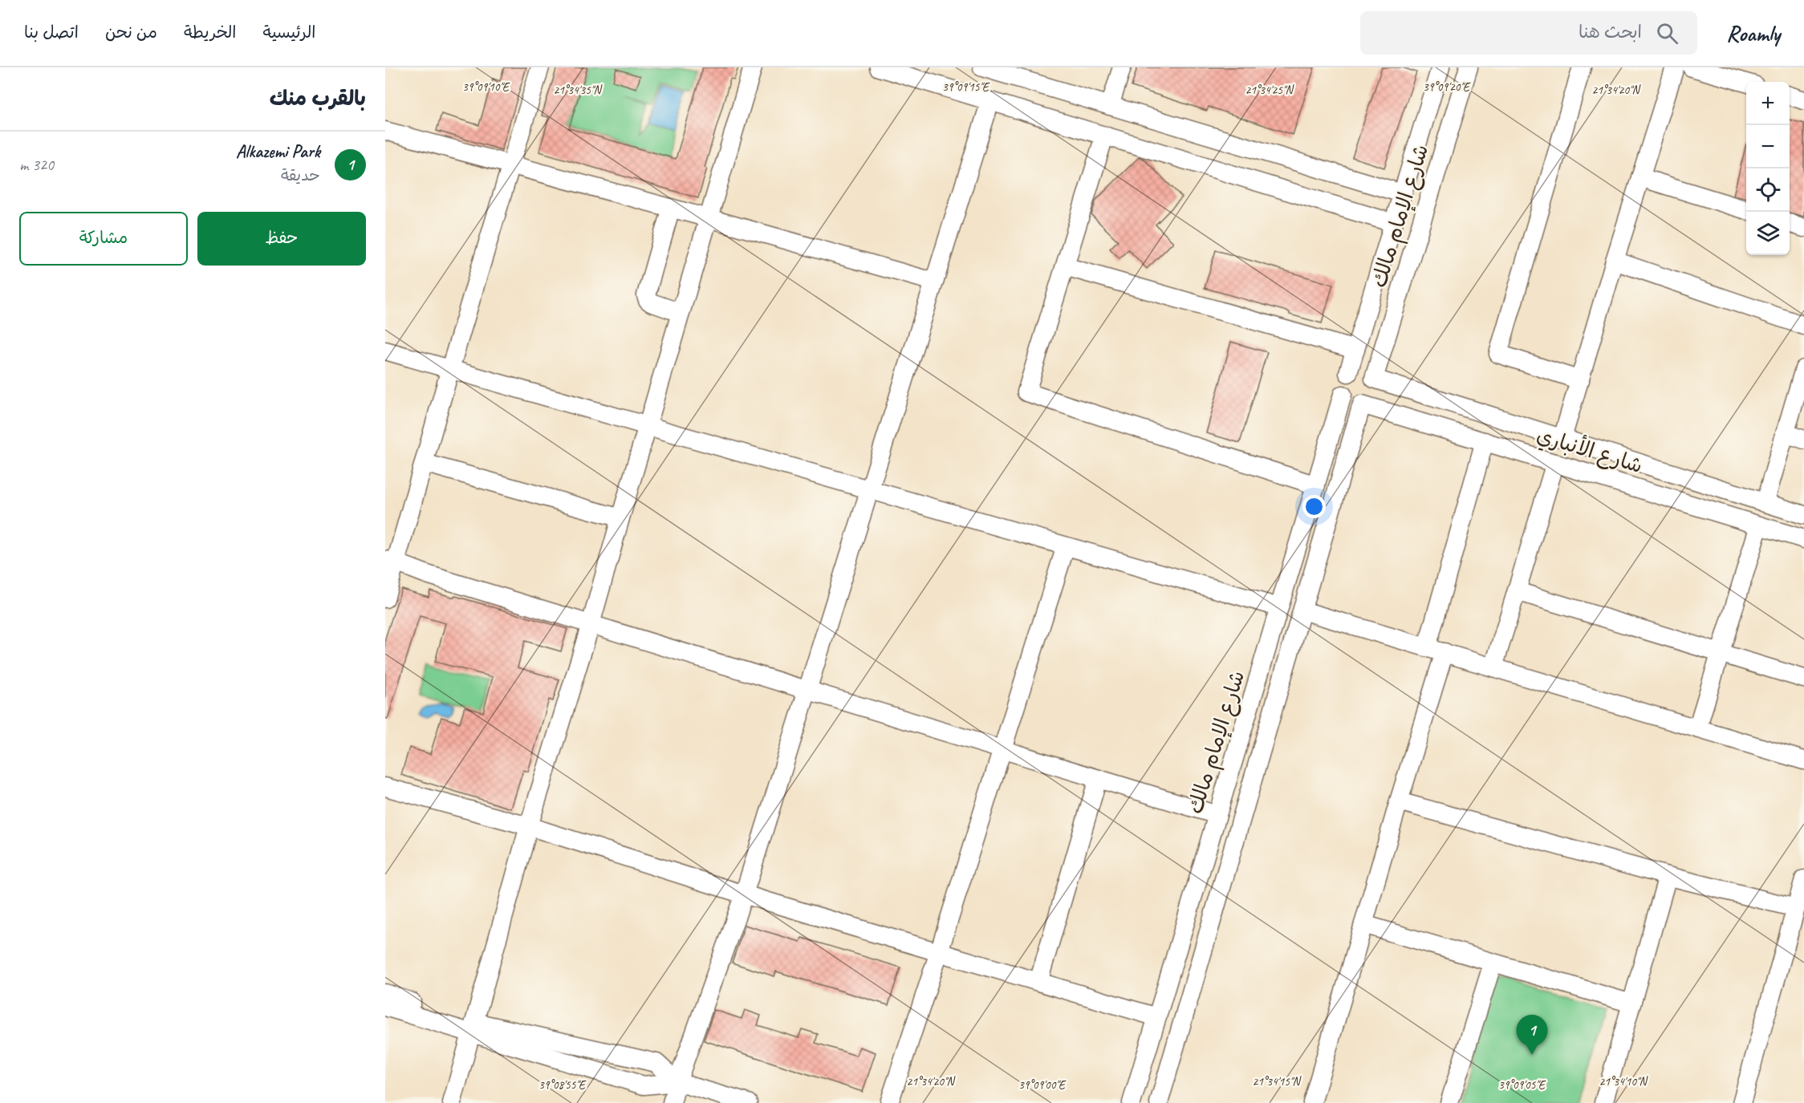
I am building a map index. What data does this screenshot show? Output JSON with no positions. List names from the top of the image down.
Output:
{
  "streets": {
    "street": ["شارع الإمام مالك", "شارع الأنباري"]
  },
  "crossings": [
    ["شارع الإمام مالك", "شارع الأنباري"]
  ],
  "page": {
    "header": "Roamly",
    "search": "ابحث هنا",
    "nav": [
      "الرئيسية",
      "الخريطة",
      "من نحن",
      "اتصل بنا"
    ],
    "heading": "بالقرب منك",
    "map_buttons": ["+", "−"],
    "list": [
      {
        "mark": "1",
        "name": "Alkazemi Park",
        "note": "حديقة",
        "value": "320 m"
      }
    ],
    "buttons": ["حفظ", "مشاركة"],
    "pins": "1"
  },
  "coordinates": [
    "39°09'10\"E",
    "39°09'15\"E",
    "39°09'20\"E",
    "21°34'35\"N",
    "21°34'25\"N",
    "21°34'20\"N",
    "21°34'15\"N",
    "21°34'10\"N",
    "39°08'55\"E",
    "39°09'00\"E",
    "39°09'05\"E"
  ]
}
